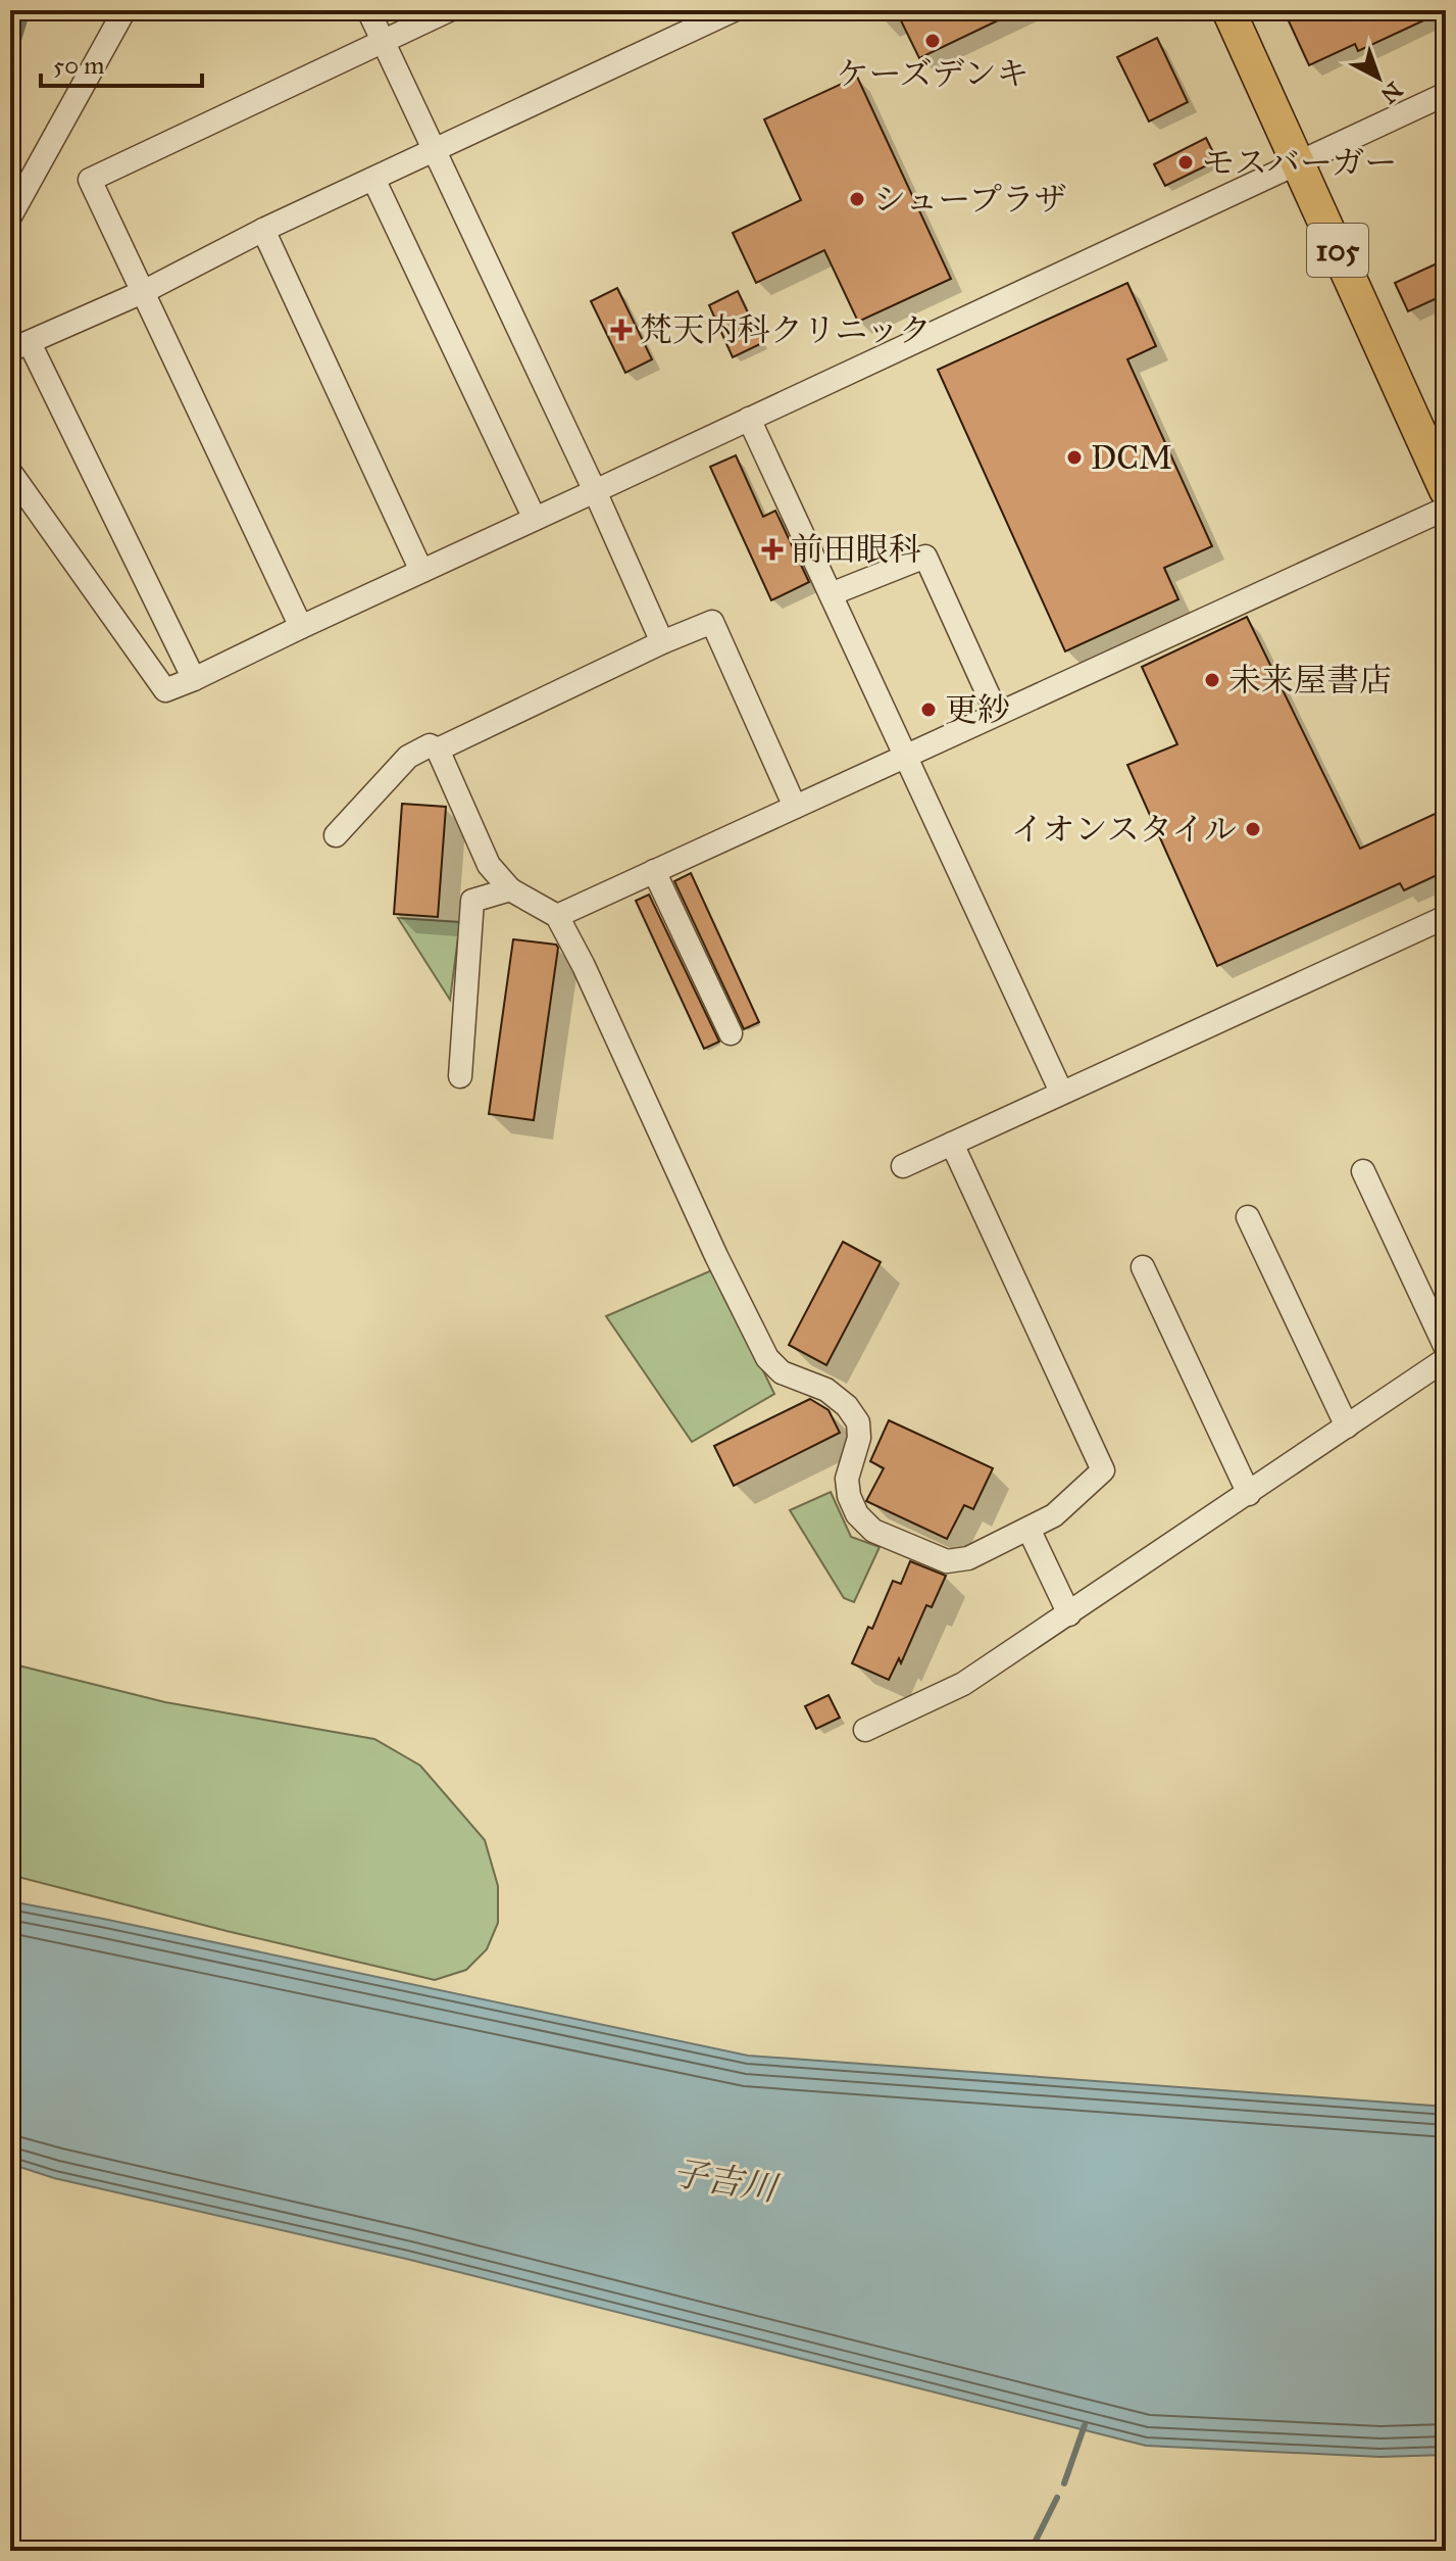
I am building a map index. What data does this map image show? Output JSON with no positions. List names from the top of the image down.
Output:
{
  "streets": {
    "highway": ["105"]
  },
  "water": ["子吉川"],
  "places": {
    "other": [
      "ケーズデンキ",
      "モスバーガー",
      "シュープラザ",
      "DCM",
      "未来屋書店",
      "更紗",
      "イオンスタイル"
    ],
    "health": ["梵天内科クリニック", "前田眼科"]
  },
  "scale_bar": "50 m",
  "north": "bottom right"
}
